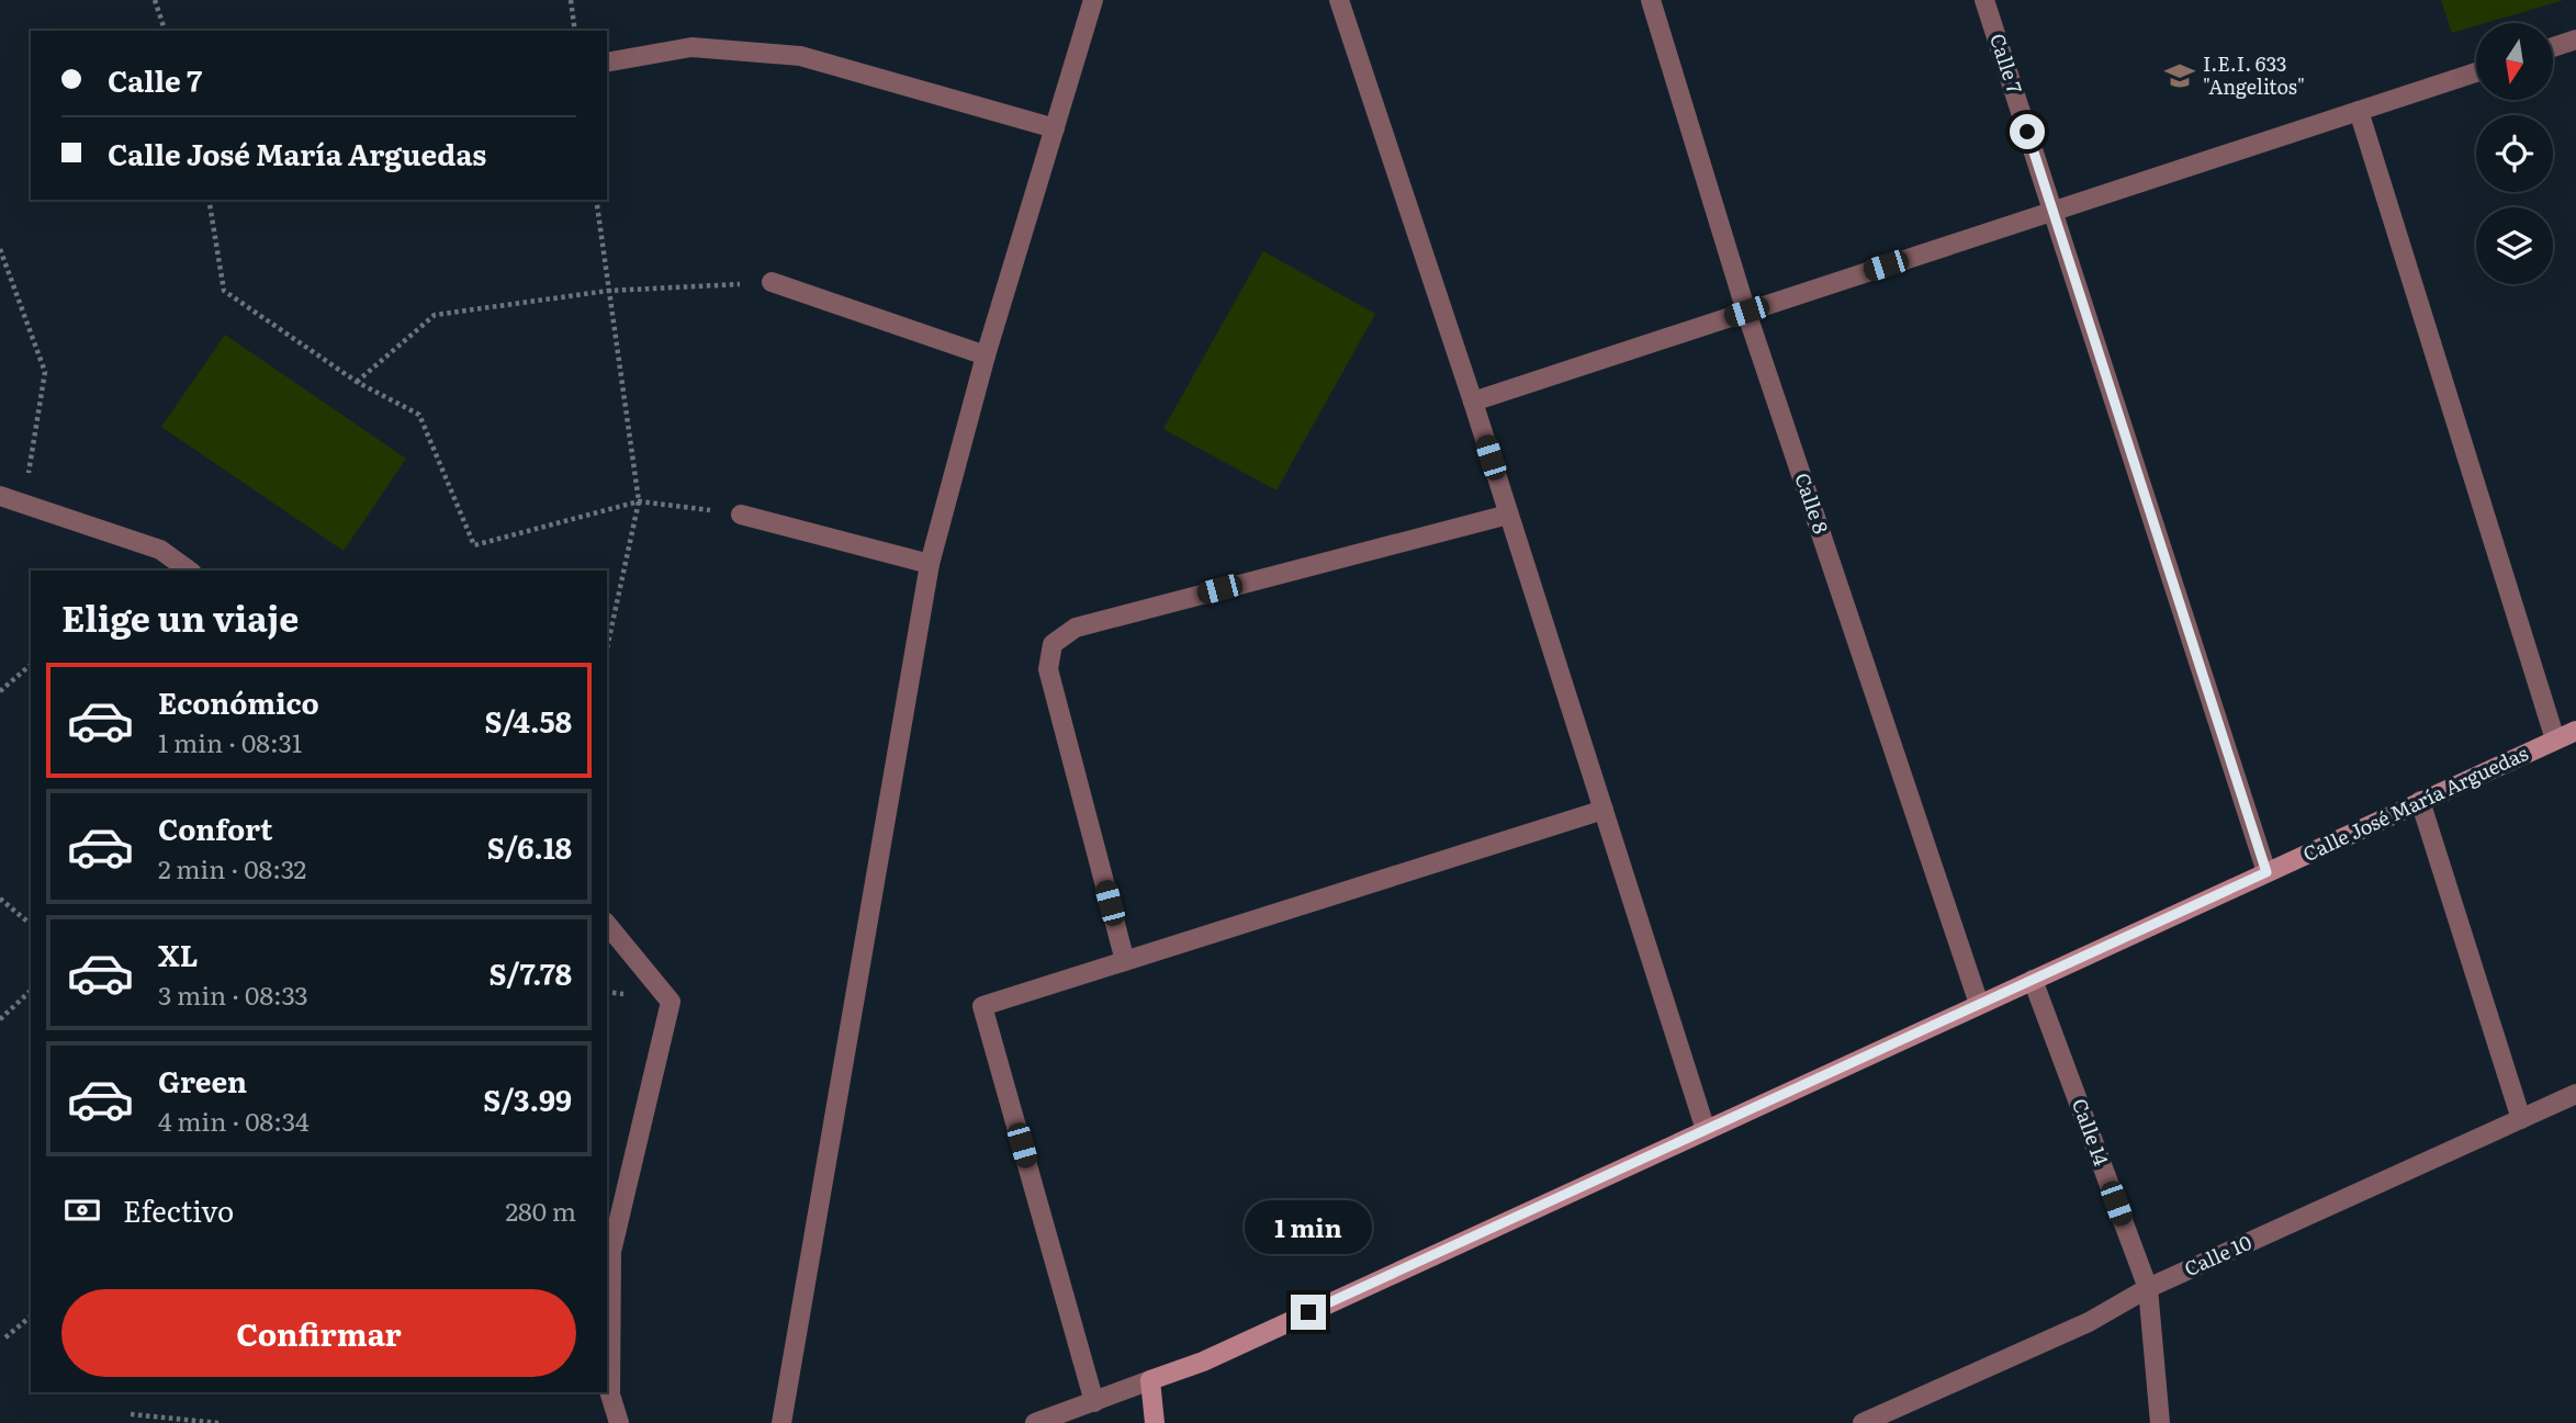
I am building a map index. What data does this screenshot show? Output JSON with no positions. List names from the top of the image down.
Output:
{
  "streets": {
    "street": [
      "Calle 7",
      "Calle 8",
      "Calle José María Arguedas",
      "Calle 14",
      "Calle 10"
    ]
  },
  "crossings": [
    ["Calle 7", "Calle José María Arguedas"],
    ["Calle 8", "Calle José María Arguedas"],
    ["Calle José María Arguedas", "Calle 14"],
    ["Calle 14", "Calle 10"]
  ],
  "places": {
    "school or university": ["I.E.I. 633 \"Angelitos\""]
  },
  "north": "bottom",
  "page": {
    "banner": ["Calle 7", "Calle José María Arguedas"],
    "heading": "Elige un viaje",
    "list": [
      {
        "name": "Económico",
        "note": "1 min · 08:31",
        "value": "S/4.58"
      },
      {
        "name": "Confort",
        "note": "2 min · 08:32",
        "value": "S/6.18"
      },
      {
        "name": "XL",
        "note": "3 min · 08:33",
        "value": "S/7.78"
      },
      {
        "name": "Green",
        "note": "4 min · 08:34",
        "value": "S/3.99"
      }
    ],
    "pay": ["Efectivo", "280 m"],
    "bubble": "1 min",
    "buttons": "Confirmar"
  }
}
